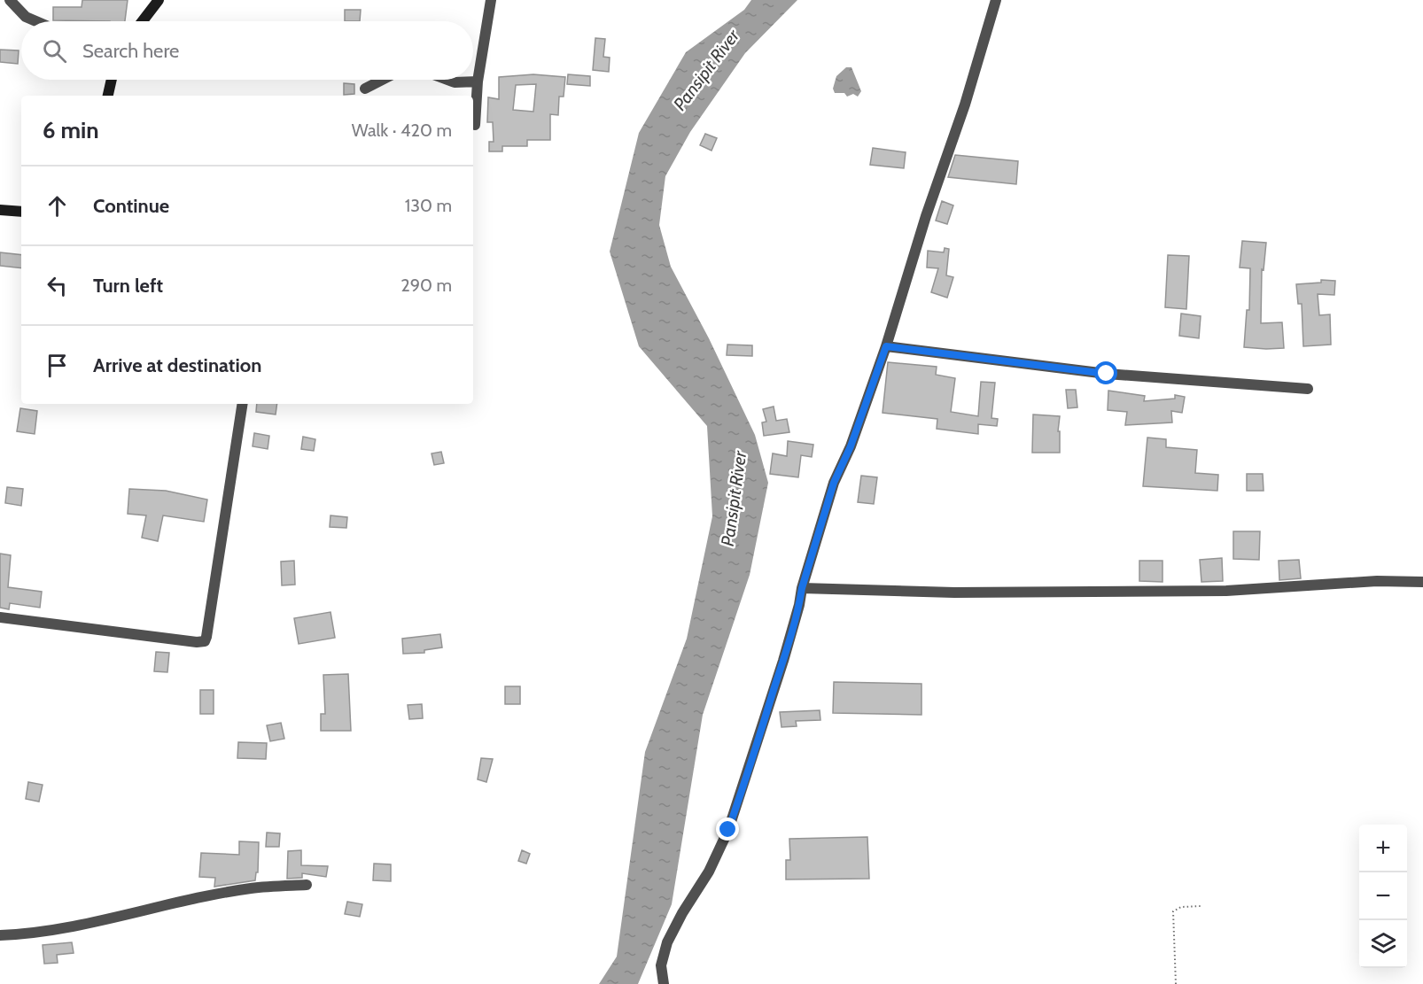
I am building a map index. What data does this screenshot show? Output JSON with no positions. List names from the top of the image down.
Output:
{
  "water": ["Pansipit River"],
  "page": {
    "search": "Search here",
    "heading": ["6 min", "Walk · 420 m"],
    "list": [
      ["Continue", "130 m"],
      ["Turn left", "290 m"],
      "Arrive at destination"
    ],
    "map_buttons": ["+", "−"]
  }
}
